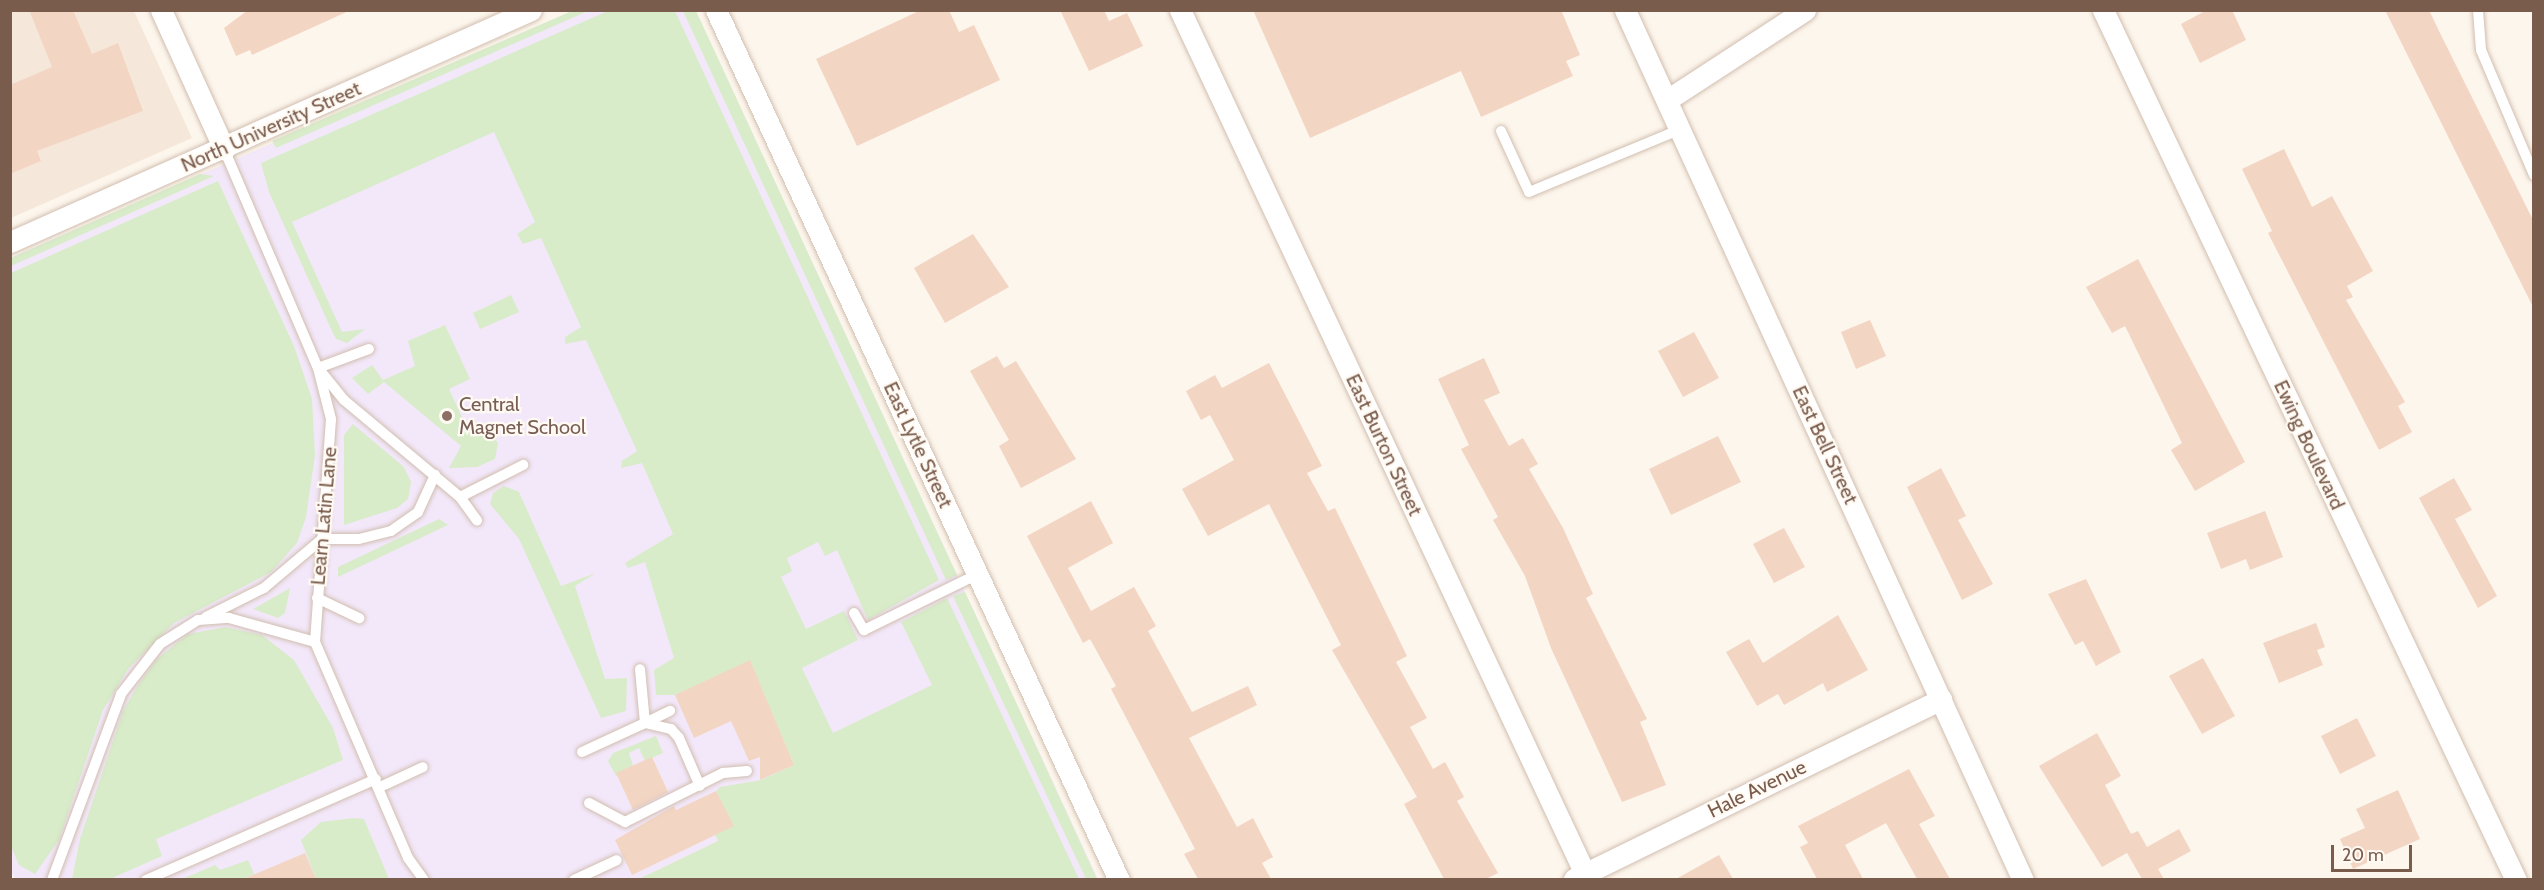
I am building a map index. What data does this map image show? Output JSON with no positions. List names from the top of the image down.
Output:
{
  "streets": {
    "street": [
      "North University Street",
      "East Lytle Street",
      "East Burton Street",
      "East Bell Street",
      "Ewing Boulevard",
      "Hale Avenue"
    ],
    "lane": ["Learn Latin Lane"]
  },
  "crossings": [
    ["North University Street", "Learn Latin Lane"],
    ["East Burton Street", "Hale Avenue"],
    ["East Bell Street", "Hale Avenue"]
  ],
  "places": ["Central Magnet School"],
  "scale_bar": "20 m"
}
